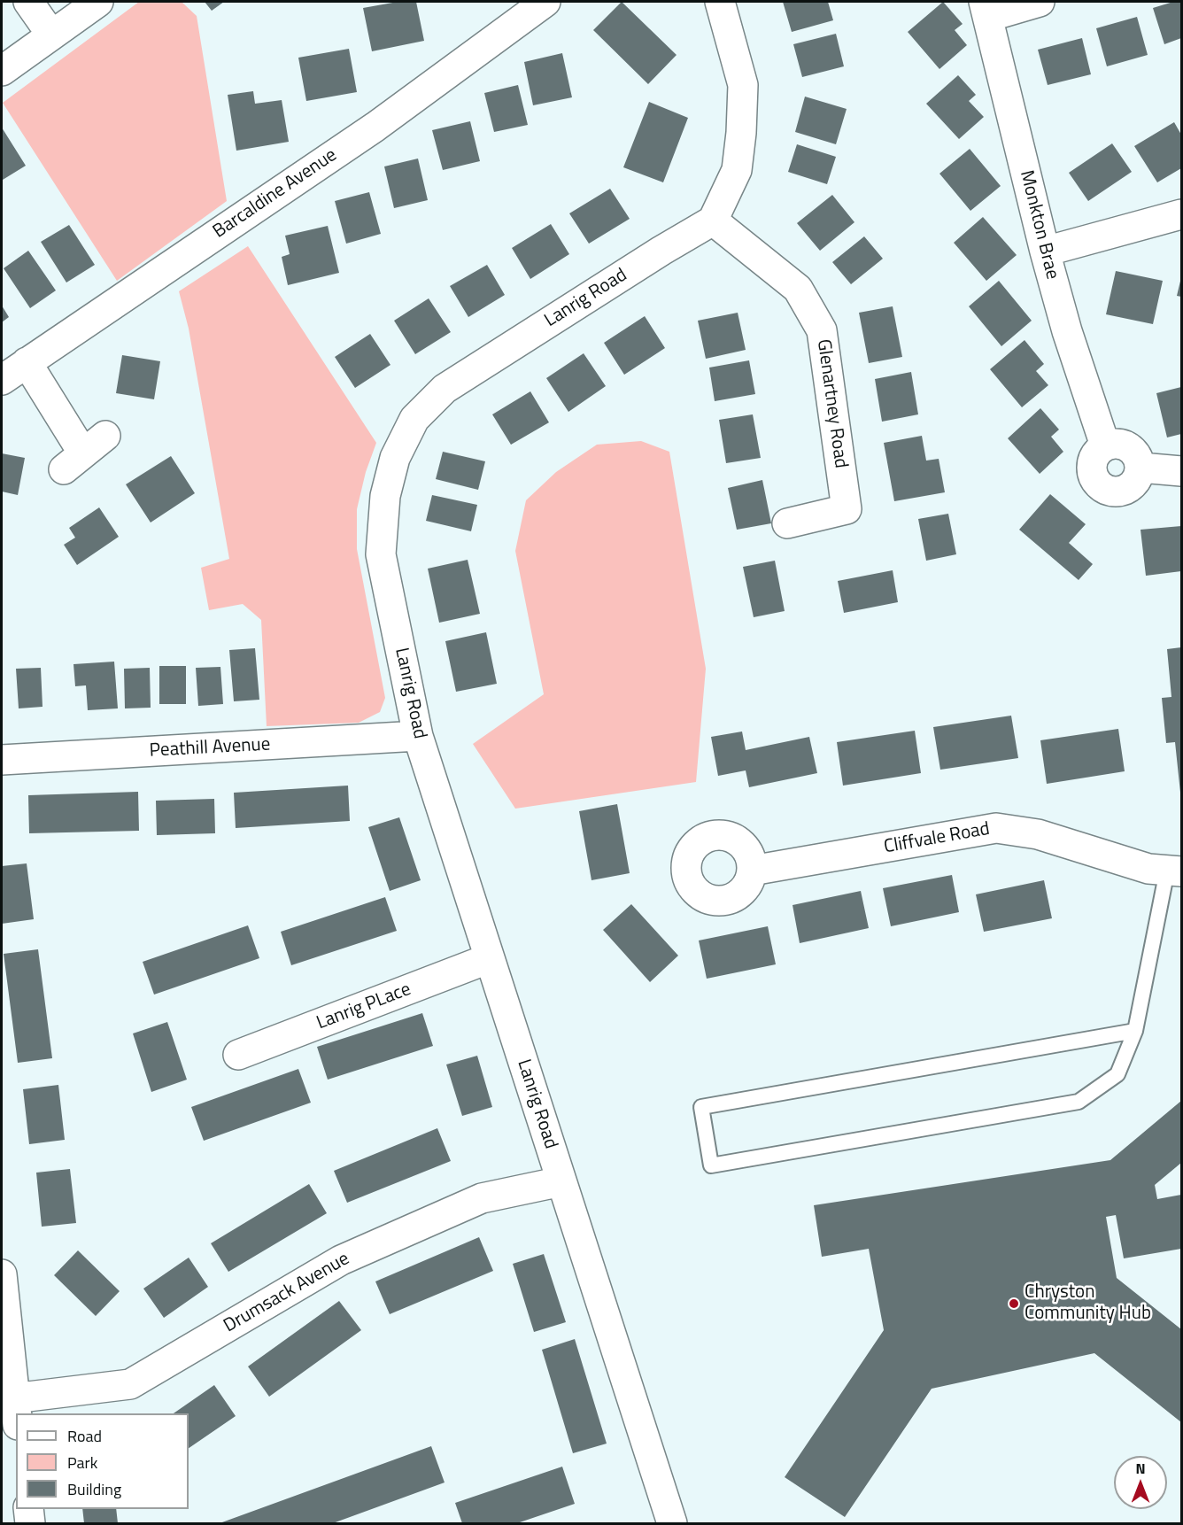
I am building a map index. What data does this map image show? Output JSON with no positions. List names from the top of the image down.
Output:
{
  "streets": {
    "street": [
      "Barcaldine Avenue",
      "Monkton Brae",
      "Lanrig Road",
      "Glenartney Road",
      "Peathill Avenue",
      "Cliffvale Road",
      "Lanrig PLace",
      "Drumsack Avenue"
    ]
  },
  "crossings": [
    ["Lanrig Road", "Glenartney Road"],
    ["Lanrig Road", "Peathill Avenue"],
    ["Lanrig Road", "Lanrig PLace"],
    ["Lanrig Road", "Drumsack Avenue"]
  ],
  "places": ["Chryston Community Hub"],
  "legend": ["Road", "Park", "Building"],
  "north": "top"
}
